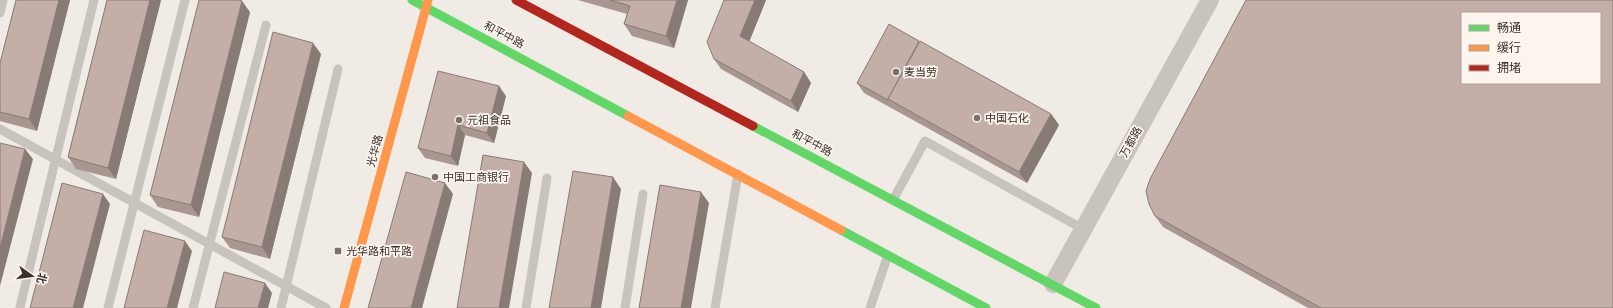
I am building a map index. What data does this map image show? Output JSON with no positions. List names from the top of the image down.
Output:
{
  "streets": {
    "main road": ["和平中路", "光华路"],
    "street": ["万都路"]
  },
  "crossings": [
    ["和平中路", "万都路"],
    ["和平中路", "光华路"]
  ],
  "places": {
    "other": [
      "麦当劳",
      "中国石化",
      "元祖食品",
      "中国工商银行"
    ],
    "transit": ["光华路和平路"]
  },
  "legend": ["畅通", "缓行", "拥堵"],
  "north": "right"
}
